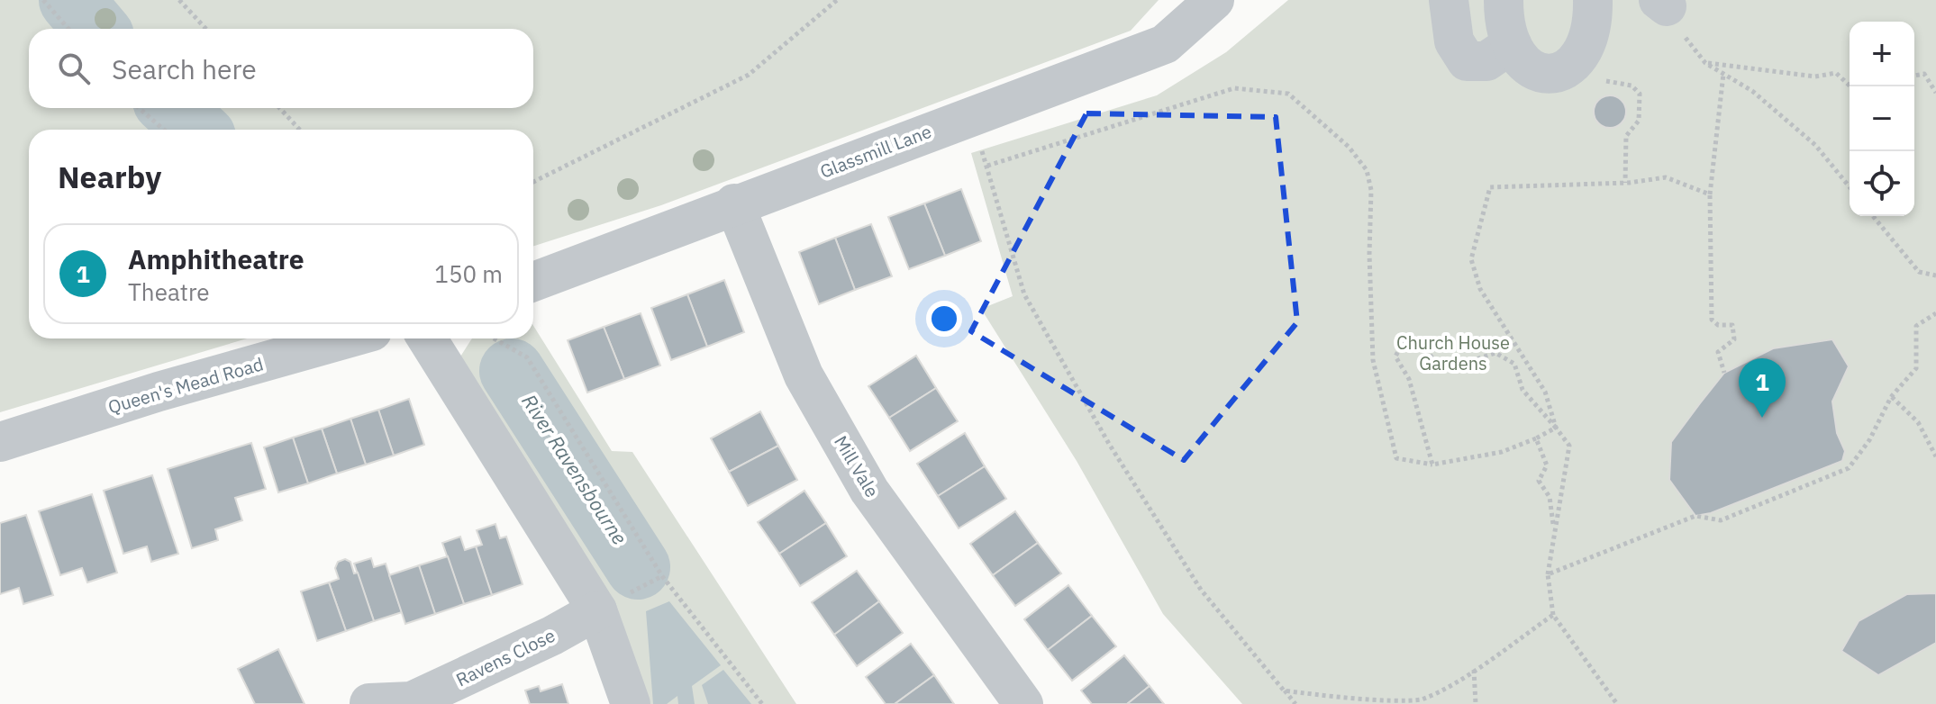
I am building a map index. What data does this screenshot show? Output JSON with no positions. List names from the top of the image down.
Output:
{
  "streets": {
    "street": [
      "Glassmill Lane",
      "Queen's Mead Road",
      "Mill Vale",
      "Ravens Close"
    ]
  },
  "crossings": [
    ["Glassmill Lane", "Mill Vale"]
  ],
  "water": ["River Ravensbourne"],
  "parks": ["Church House Gardens"],
  "page": {
    "map_buttons": ["+", "−"],
    "search": "Search here",
    "heading": "Nearby",
    "list": [
      {
        "mark": "1",
        "name": "Amphitheatre",
        "note": "Theatre",
        "value": "150 m"
      }
    ],
    "pins": "1"
  }
}
